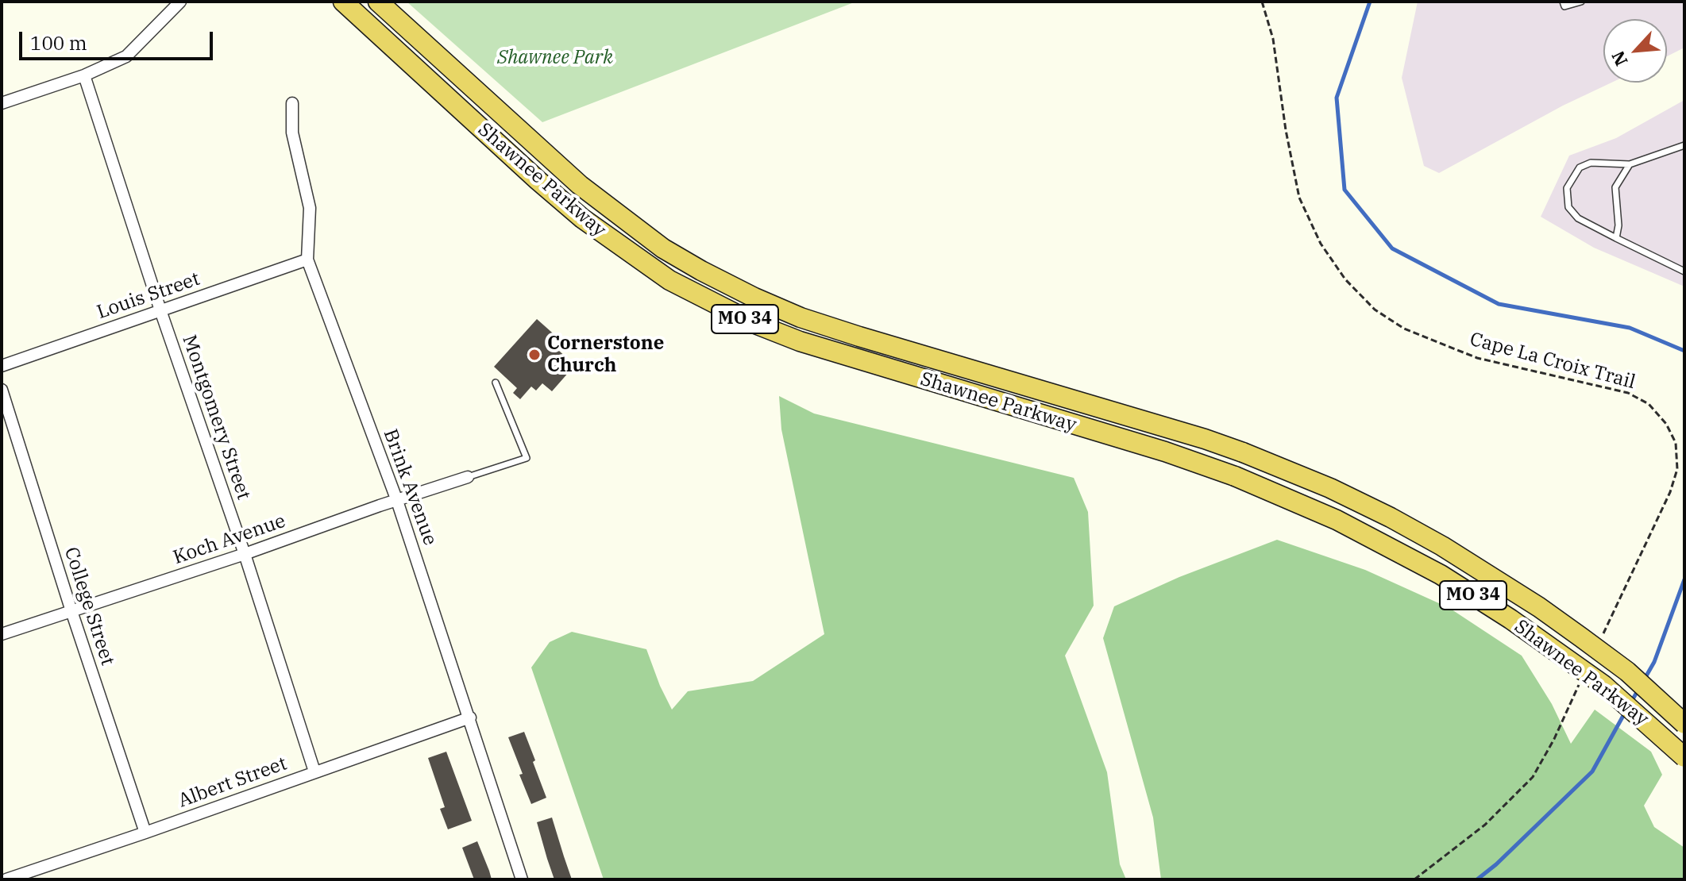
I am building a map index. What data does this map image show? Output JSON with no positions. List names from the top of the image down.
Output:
{
  "streets": {
    "highway": ["Shawnee Parkway", "MO 34"],
    "street": [
      "Louis Street",
      "Montgomery Street",
      "Brink Avenue",
      "Koch Avenue",
      "College Street",
      "Albert Street"
    ],
    "path": ["Cape La Croix Trail"]
  },
  "crossings": [
    ["Louis Street", "Montgomery Street"],
    ["Louis Street", "Brink Avenue"],
    ["Montgomery Street", "Koch Avenue"],
    ["Montgomery Street", "Albert Street"],
    ["Brink Avenue", "Koch Avenue"],
    ["Brink Avenue", "Albert Street"],
    ["Koch Avenue", "College Street"],
    ["College Street", "Albert Street"]
  ],
  "parks": ["Shawnee Park"],
  "places": ["Cornerstone Church"],
  "scale_bar": "100 m",
  "north": "bottom left"
}
